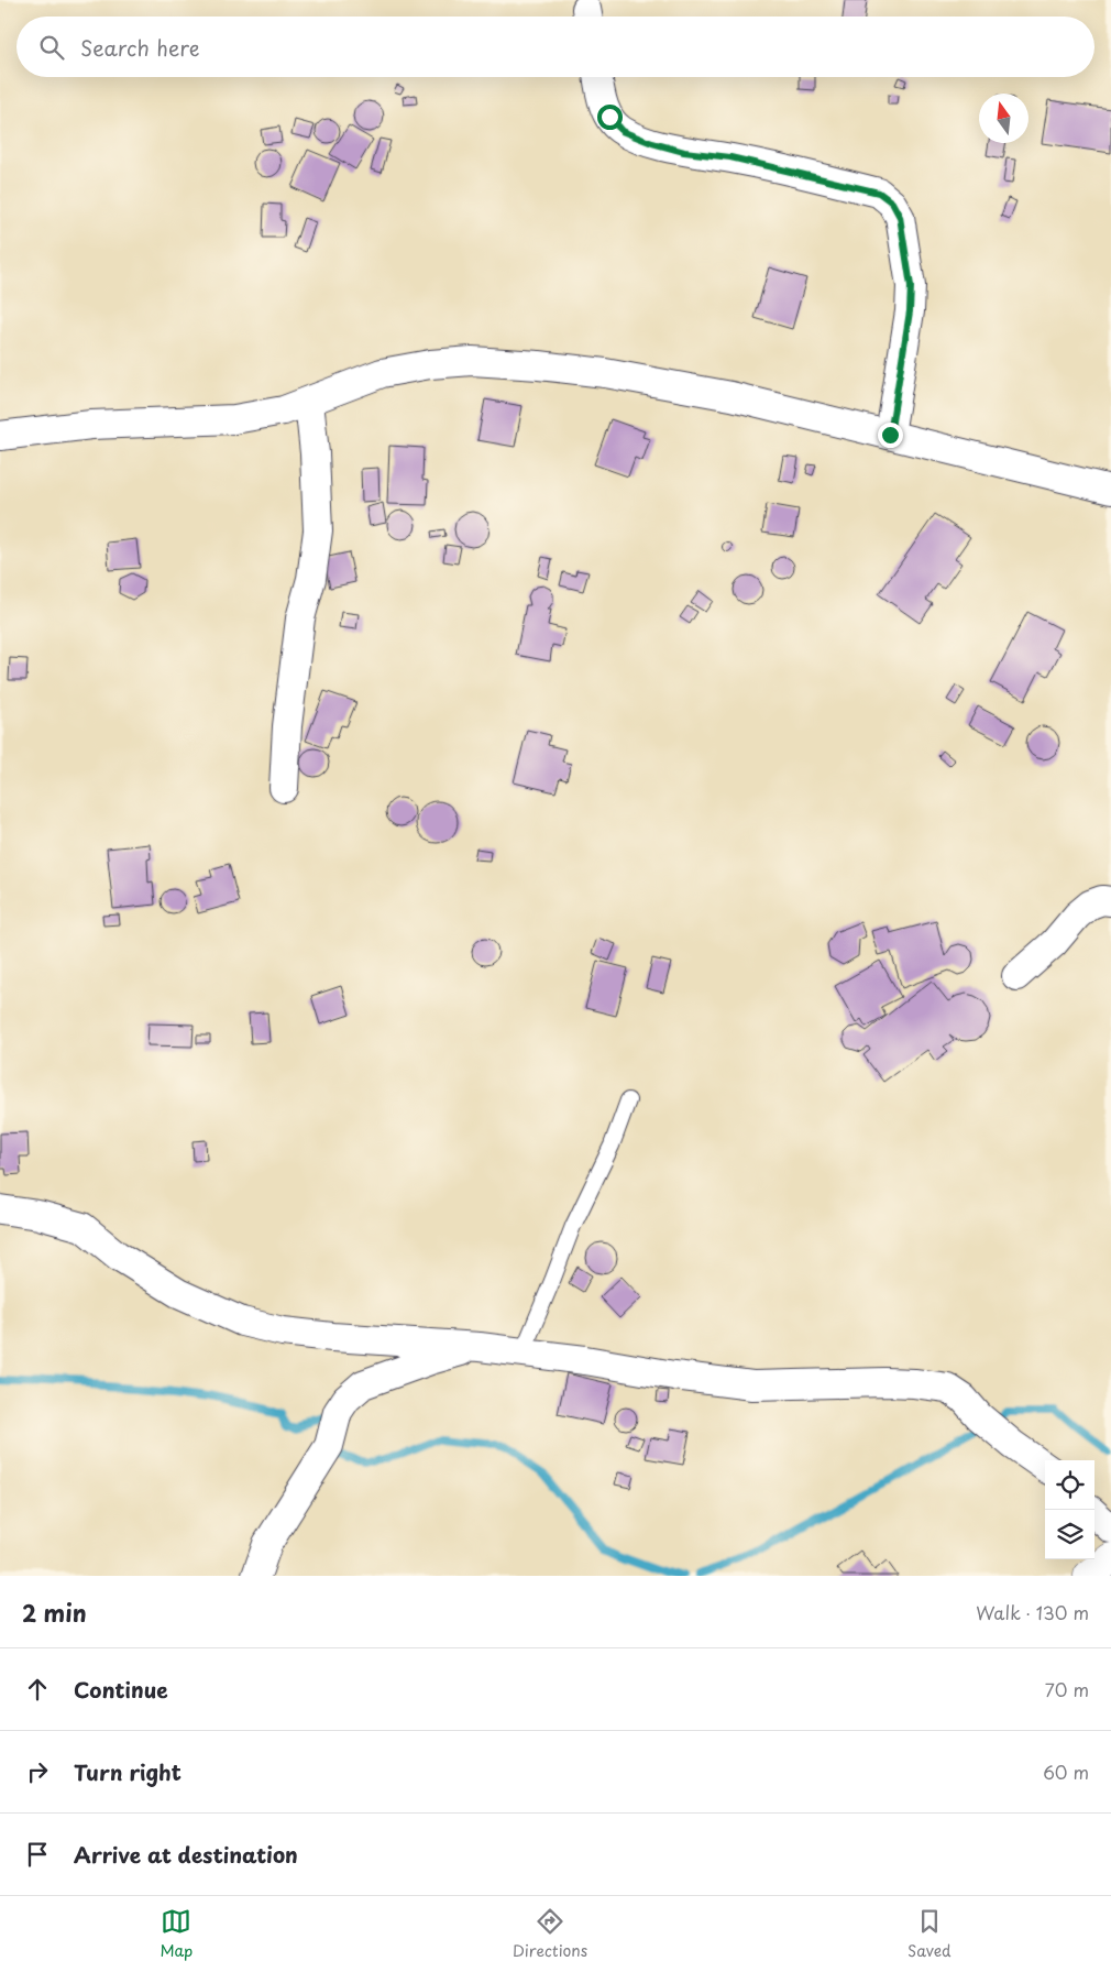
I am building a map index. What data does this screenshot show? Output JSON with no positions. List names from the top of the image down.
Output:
{
  "north": "top",
  "page": {
    "search": "Search here",
    "heading": ["2 min", "Walk · 130 m"],
    "list": [
      ["Continue", "70 m"],
      ["Turn right", "60 m"],
      "Arrive at destination"
    ],
    "nav": ["Map", "Directions", "Saved"]
  }
}
